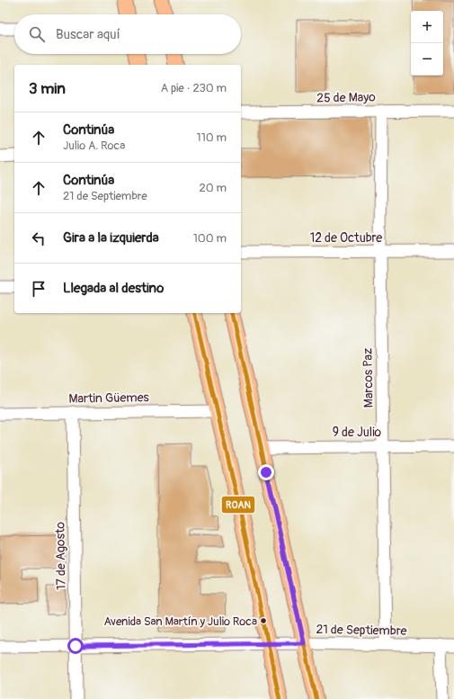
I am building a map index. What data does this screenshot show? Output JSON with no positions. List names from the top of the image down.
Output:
{
  "streets": {
    "street": [
      "25 de Mayo",
      "12 de Octubre",
      "Marcos Paz",
      "Martin Güemes",
      "9 de Julio",
      "17 de Agosto",
      "21 de Septiembre"
    ]
  },
  "crossings": [
    ["25 de Mayo", "Marcos Paz"],
    ["12 de Octubre", "Marcos Paz"],
    ["Marcos Paz", "9 de Julio"],
    ["Marcos Paz", "21 de Septiembre"],
    ["Martin Güemes", "17 de Agosto"],
    ["17 de Agosto", "21 de Septiembre"]
  ],
  "places": ["Avenida San Martín y Julio Roca"],
  "lines": ["transit line ROAN"],
  "page": {
    "map_buttons": ["+", "−"],
    "search": "Buscar aquí",
    "heading": ["3 min", "A pie · 230 m"],
    "list": [
      ["Continúa", "Julio A. Roca", "110 m"],
      ["Continúa", "21 de Septiembre", "20 m"],
      ["Gira a la izquierda", "100 m"],
      "Llegada al destino"
    ]
  }
}
